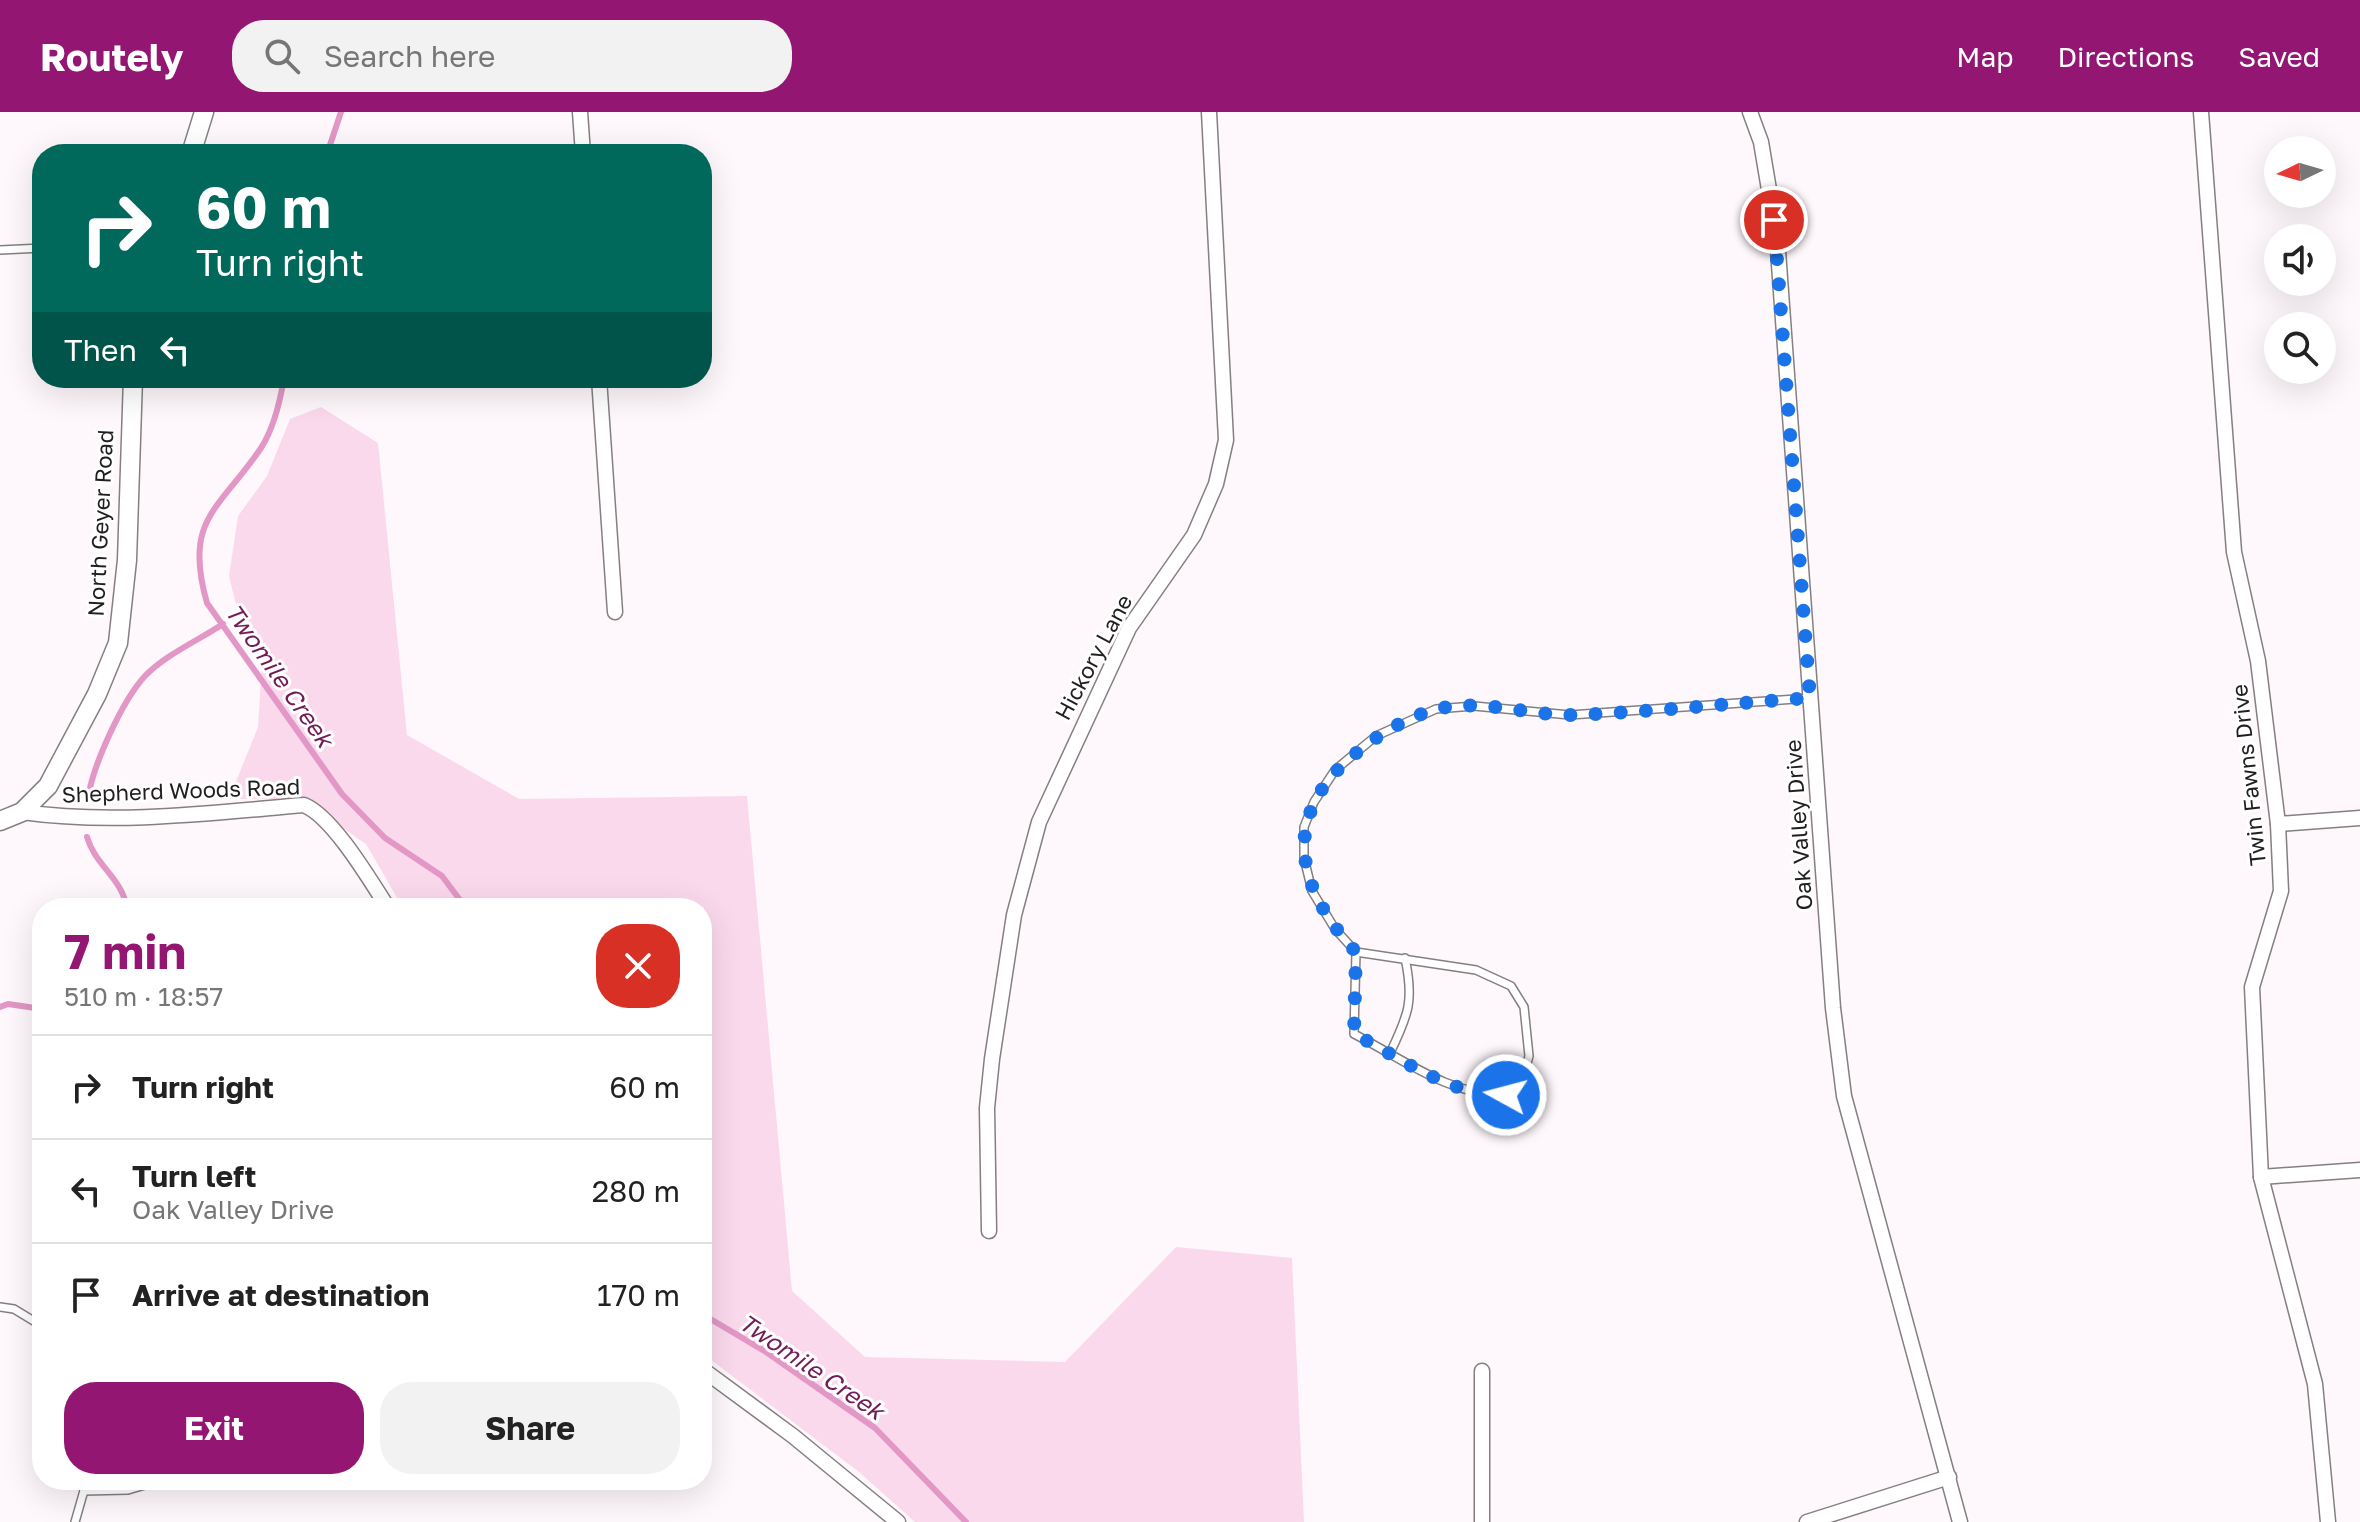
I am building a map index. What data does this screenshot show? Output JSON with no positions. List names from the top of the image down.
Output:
{
  "streets": {
    "street": [
      "North Geyer Road",
      "Hickory Lane",
      "Twin Fawns Drive",
      "Shepherd Woods Road",
      "Oak Valley Drive"
    ]
  },
  "crossings": [
    ["North Geyer Road", "Shepherd Woods Road"]
  ],
  "water": ["Twomile Creek"],
  "north": "left",
  "page": {
    "header": "Routely",
    "search": "Search here",
    "nav": ["Map", "Directions", "Saved"],
    "turn": ["60 m", "Turn right"],
    "then": "Then",
    "heading": ["7 min", "510 m · 18:57"],
    "list": [
      {
        "name": "Turn right",
        "value": "60 m"
      },
      {
        "name": "Turn left",
        "note": "Oak Valley Drive",
        "value": "280 m"
      },
      {
        "name": "Arrive at destination",
        "value": "170 m"
      }
    ],
    "buttons": ["Exit", "Share"]
  }
}
